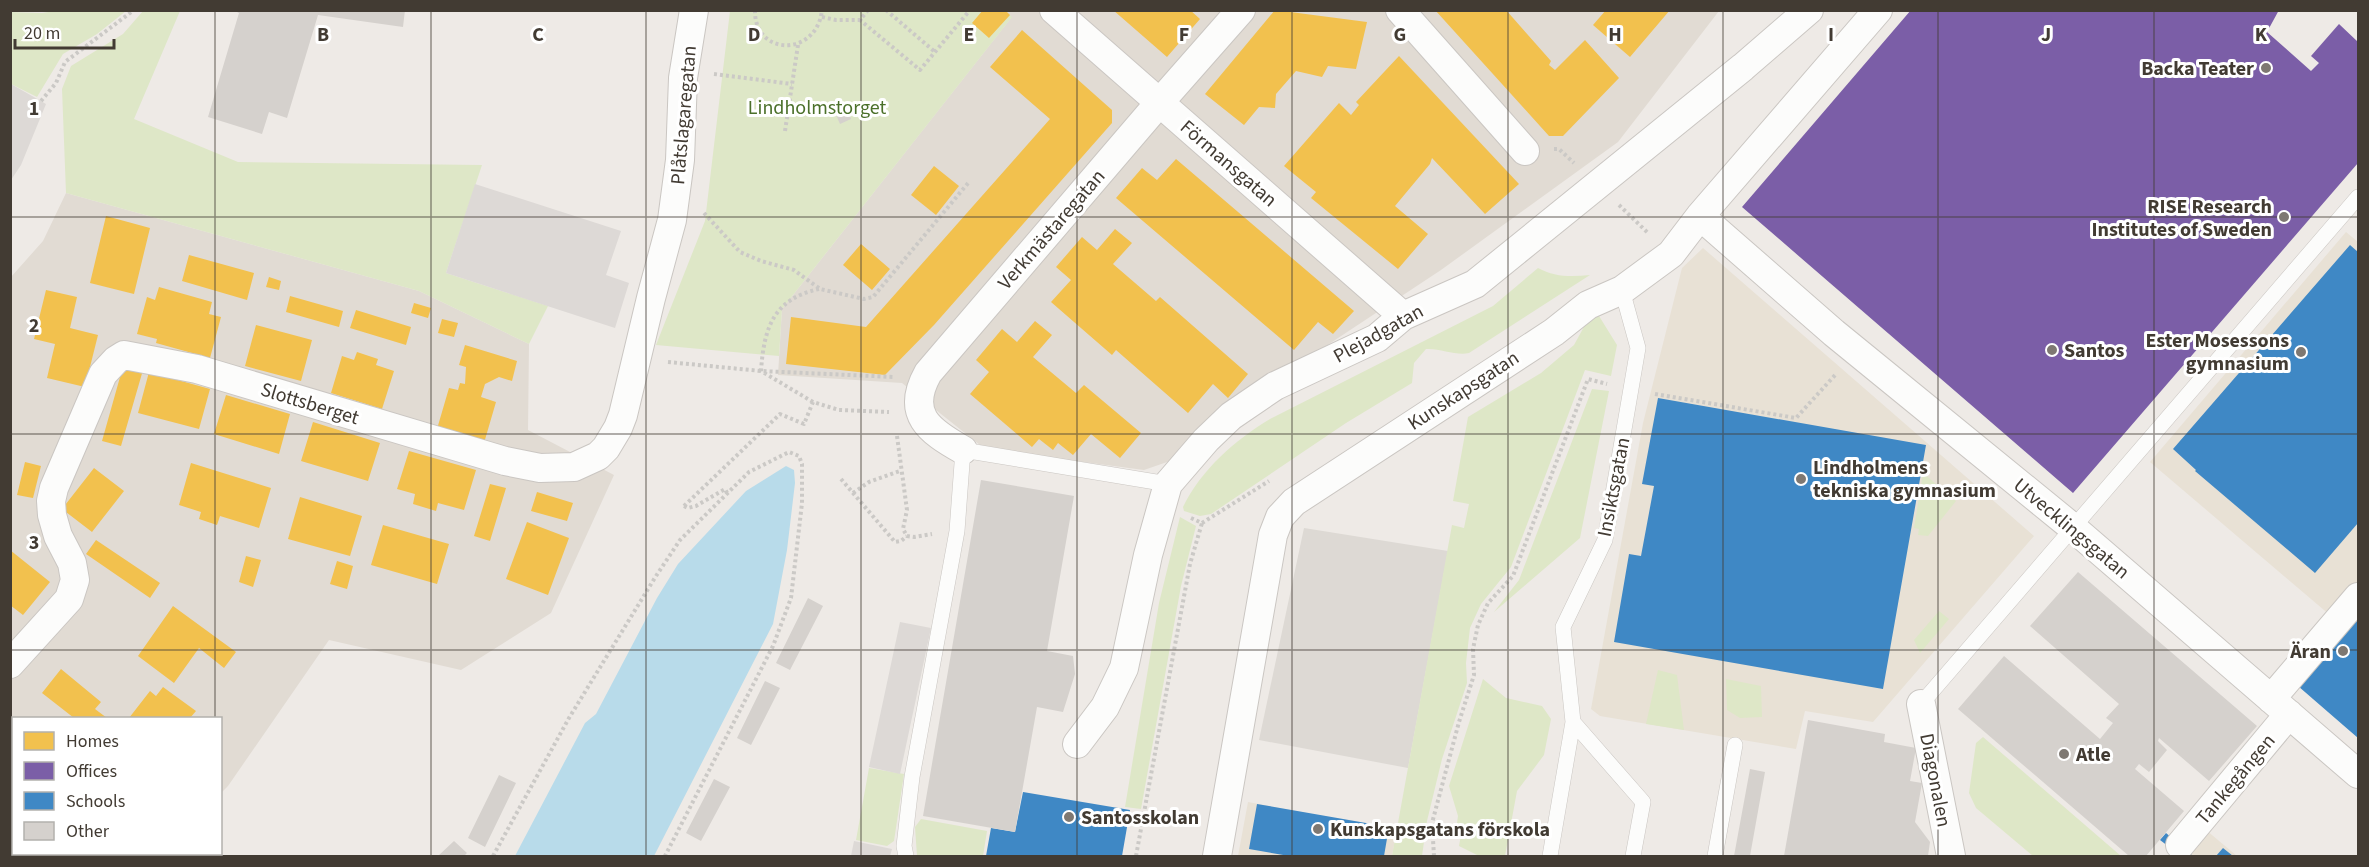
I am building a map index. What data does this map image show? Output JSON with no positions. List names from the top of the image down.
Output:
{
  "streets": {
    "street": [
      "Plåtslagaregatan",
      "Förmansgatan",
      "Verkmästaregatan",
      "Plejadgatan",
      "Kunskapsgatan",
      "Slottsberget",
      "Utvecklingsgatan",
      "Tankegången",
      "Diagonalen"
    ],
    "lane": ["Insiktsgatan"]
  },
  "crossings": [
    ["Plåtslagaregatan", "Slottsberget"],
    ["Förmansgatan", "Verkmästaregatan"],
    ["Förmansgatan", "Plejadgatan"],
    ["Kunskapsgatan", "Insiktsgatan"],
    ["Kunskapsgatan", "Utvecklingsgatan"],
    ["Utvecklingsgatan", "Tankegången"]
  ],
  "parks": ["Lindholmstorget"],
  "places": [
    "Backa Teater",
    "RISE Research Institutes of Sweden",
    "Santos",
    "Ester Mosessons gymnasium",
    "Lindholmens tekniska gymnasium",
    "Äran",
    "Atle",
    "Santosskolan",
    "Kunskapsgatans förskola"
  ],
  "legend": [
    "Homes",
    "Offices",
    "Schools",
    "Other"
  ],
  "scale_bar": "20 m",
  "grid": {
    "columns": [
      "B",
      "C",
      "D",
      "E",
      "F",
      "G",
      "H",
      "I",
      "J",
      "K"
    ],
    "rows": ["1", "2", "3"]
  }
}
